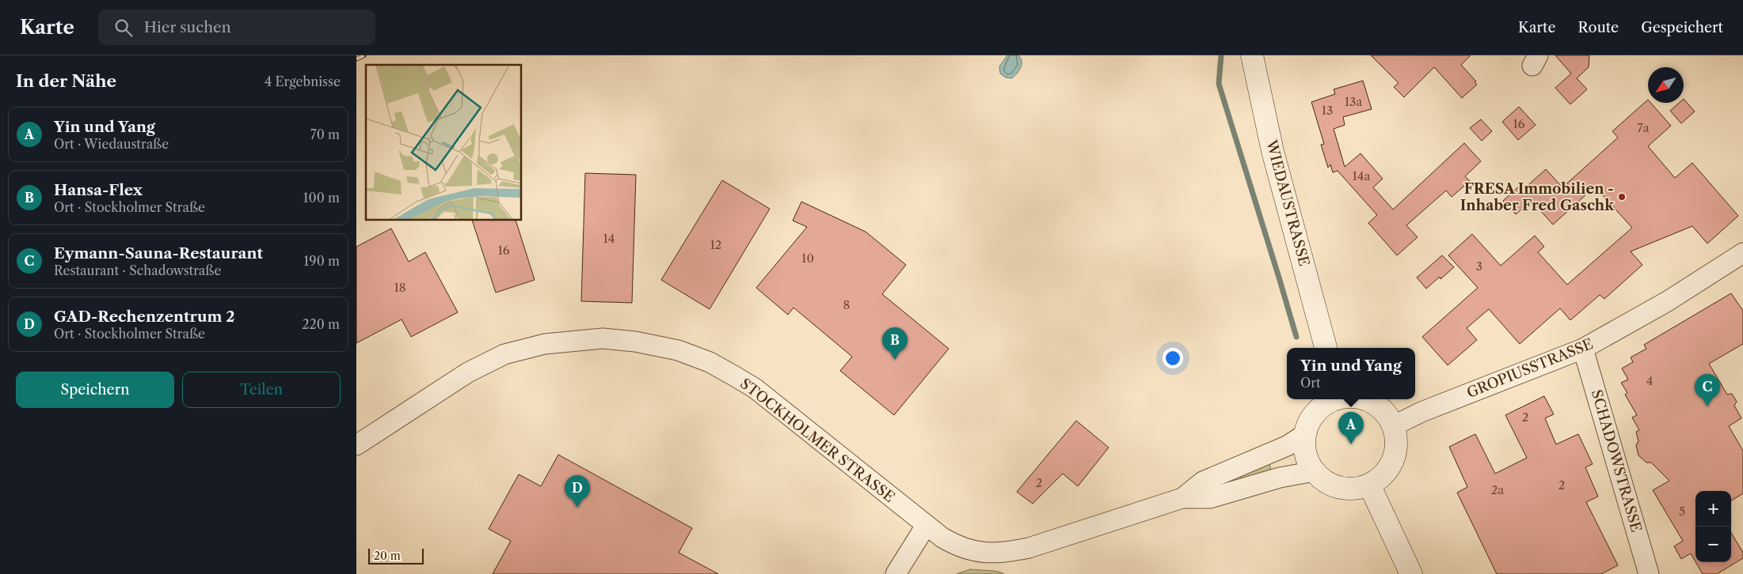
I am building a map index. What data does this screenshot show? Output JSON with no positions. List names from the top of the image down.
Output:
{
  "streets": {
    "main road": ["WIEDAUSTRASSE"],
    "street": ["GROPIUSSTRASSE", "STOCKHOLMER STRASSE", "SCHADOWSTRASSE"]
  },
  "crossings": [
    ["GROPIUSSTRASSE", "SCHADOWSTRASSE"]
  ],
  "places": ["FRESA Immobilien - Inhaber Fred Gaschk"],
  "house_numbers": [
    "13a",
    "13",
    "16",
    "7a",
    "14a",
    "14",
    "12",
    "16",
    "10",
    "3",
    "18",
    "8",
    "4",
    "2",
    "2",
    "2",
    "2a",
    "5"
  ],
  "scale_bar": "20 m",
  "north": "bottom left",
  "page": {
    "header": "Karte",
    "search": "Hier suchen",
    "nav": ["Karte", "Route", "Gespeichert"],
    "heading": ["In der Nähe", "4 Ergebnisse"],
    "list": [
      {
        "mark": "A",
        "name": "Yin und Yang",
        "note": "Ort · Wiedaustraße",
        "value": "70 m"
      },
      {
        "mark": "B",
        "name": "Hansa-Flex",
        "note": "Ort · Stockholmer Straße",
        "value": "100 m"
      },
      {
        "mark": "C",
        "name": "Eymann-Sauna-Restaurant",
        "note": "Restaurant · Schadowstraße",
        "value": "190 m"
      },
      {
        "mark": "D",
        "name": "GAD-Rechenzentrum 2",
        "note": "Ort · Stockholmer Straße",
        "value": "220 m"
      }
    ],
    "pins": [
      "B",
      "C",
      "A",
      "D"
    ],
    "popup": ["Yin und Yang", "Ort"],
    "buttons": ["Speichern", "Teilen"],
    "map_buttons": ["+", "−"],
    "scale": "20 m"
  }
}
